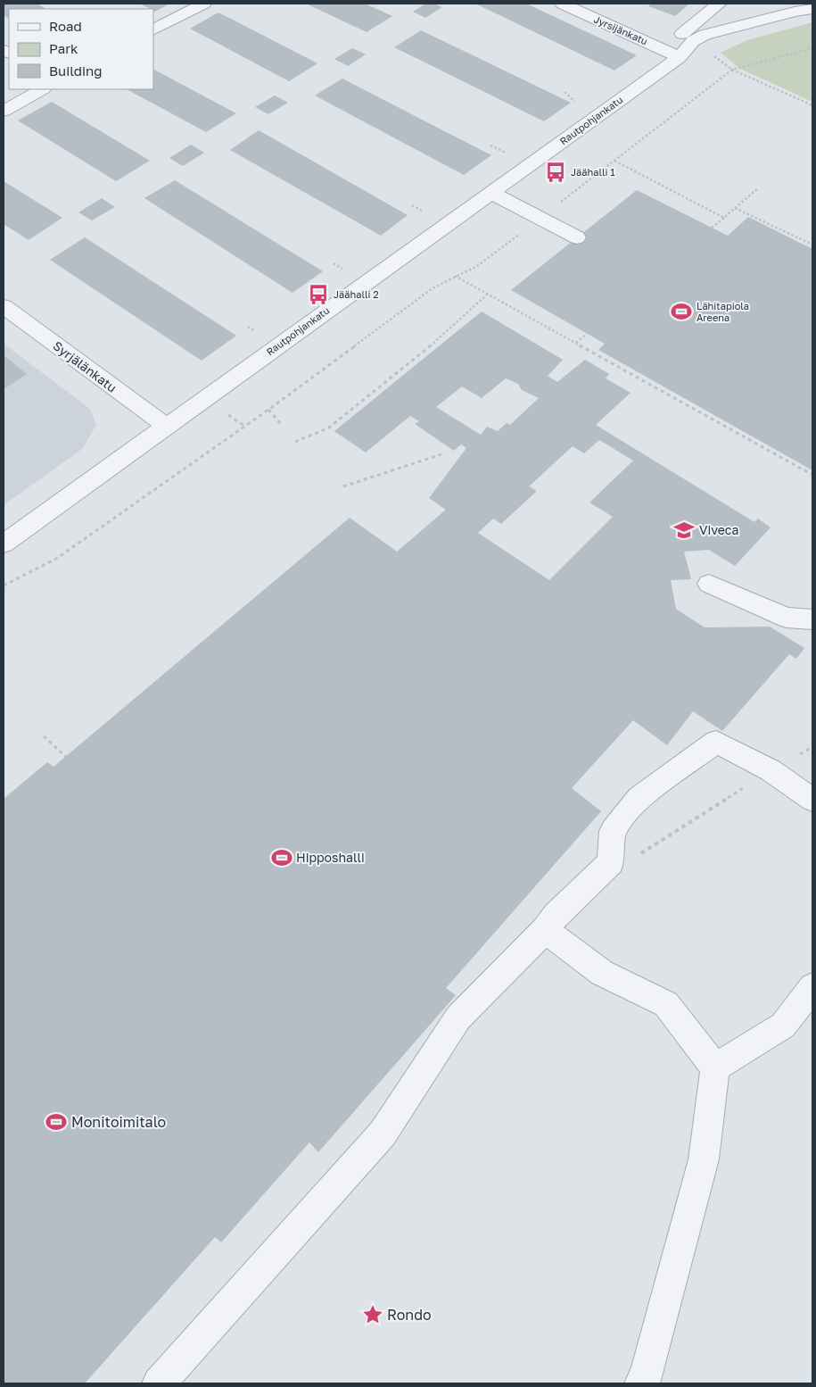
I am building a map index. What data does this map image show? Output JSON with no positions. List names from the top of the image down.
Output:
{
  "streets": {
    "street": ["Jyrsijänkatu", "Rautpohjankatu", "Syrjälänkatu"]
  },
  "crossings": [
    ["Jyrsijänkatu", "Rautpohjankatu"],
    ["Rautpohjankatu", "Syrjälänkatu"]
  ],
  "places": {
    "bus stop": ["Jäähalli 1", "Jäähalli 2"],
    "sports": ["Lähitapiola Areena", "Hipposhalli", "Monitoimitalo"],
    "school or university": ["Viveca"],
    "place": ["Rondo"]
  },
  "legend": ["Road", "Park", "Building"]
}
